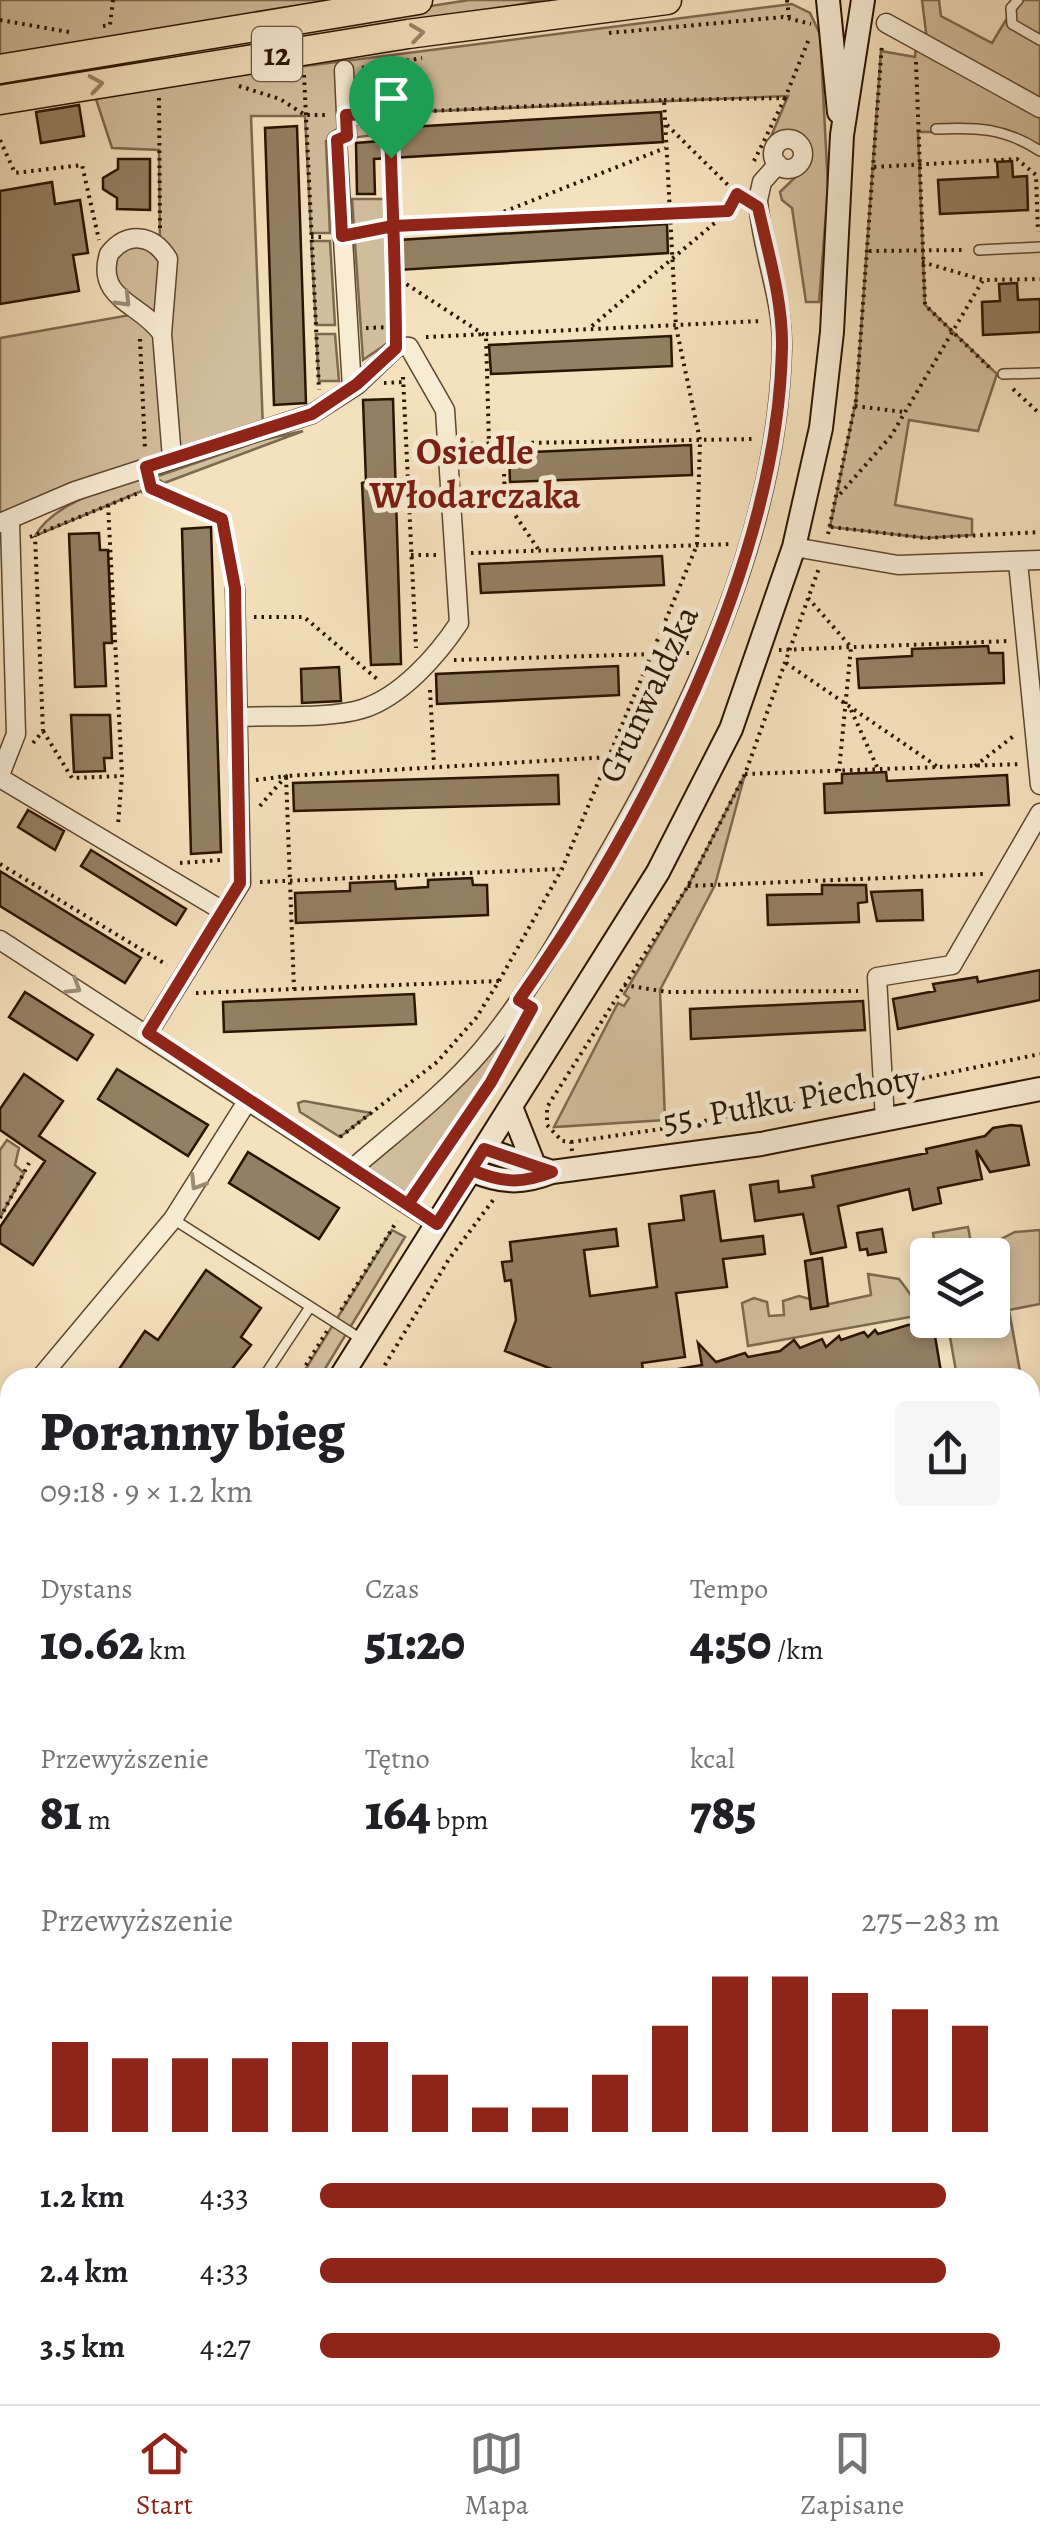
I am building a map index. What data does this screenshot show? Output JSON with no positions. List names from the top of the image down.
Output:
{
  "streets": {
    "main road": ["12"],
    "street": ["Grunwaldzka", "55. Pułku Piechoty"]
  },
  "districts": ["Osiedle Włodarczaka"],
  "page": {
    "heading": ["Poranny bieg", "09:18 · 9 × 1.2 km"],
    "stats": [
      ["Dystans", "10.62 km"],
      ["Czas", "51:20"],
      ["Tempo", "4:50 /km"],
      ["Przewyższenie", "81 m"],
      ["Tętno", "164 bpm"],
      ["kcal", "785"]
    ],
    "chart": ["Przewyższenie", "275–283 m"],
    "list": [
      {
        "name": "1.2 km",
        "note": "4:33"
      },
      {
        "name": "2.4 km",
        "note": "4:33"
      },
      {
        "name": "3.5 km",
        "note": "4:27"
      }
    ],
    "tabs": ["Start", "Mapa", "Zapisane"]
  }
}
